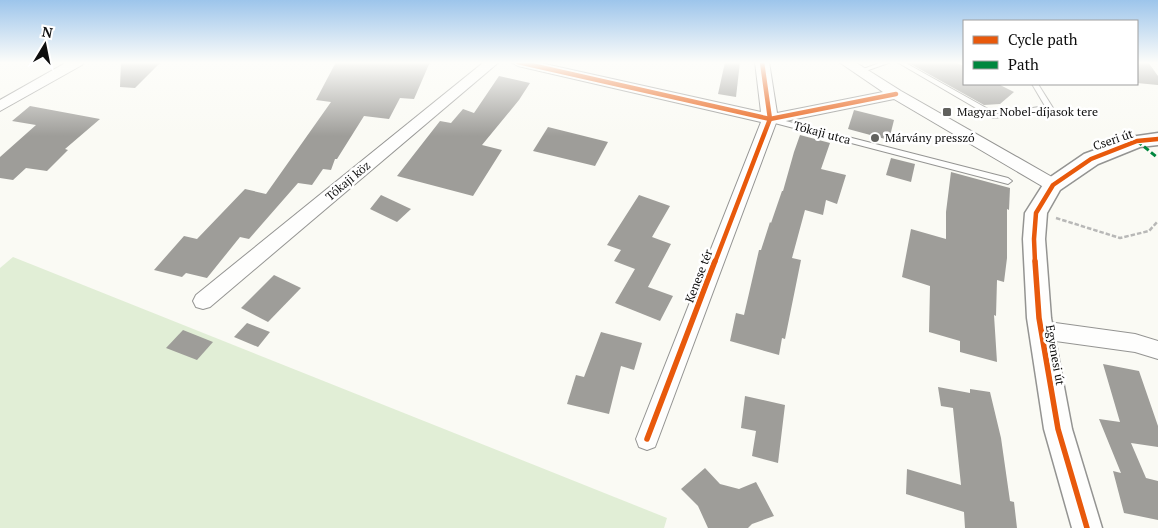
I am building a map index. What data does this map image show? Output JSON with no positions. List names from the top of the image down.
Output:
{
  "streets": {
    "street": [
      "Tókaji utca",
      "Cseri út",
      "Tókaji köz",
      "Kenese tér",
      "Egyenesi út"
    ]
  },
  "crossings": [
    ["Tókaji utca", "Kenese tér"],
    ["Cseri út", "Egyenesi út"]
  ],
  "places": {
    "transit": ["Magyar Nobel-díjasok tere"],
    "other": ["Márvány presszó"]
  },
  "legend": ["Cycle path", "Path"],
  "north": "top"
}
